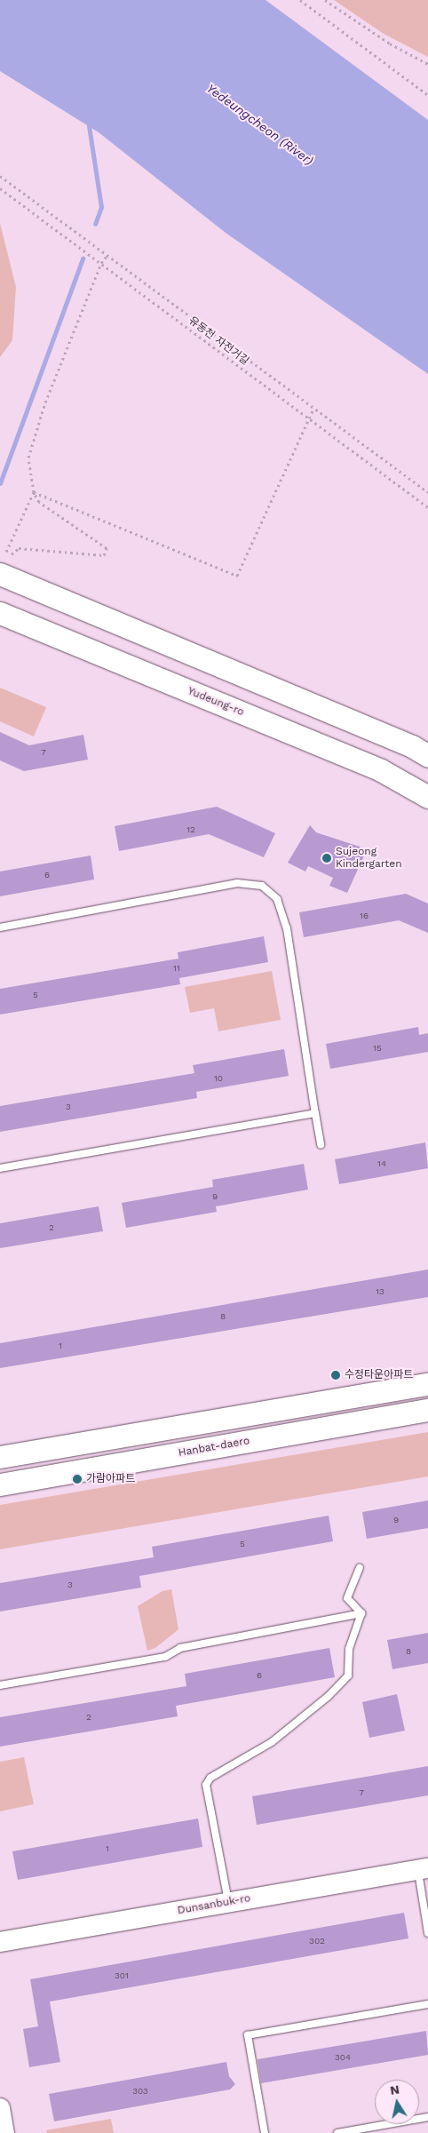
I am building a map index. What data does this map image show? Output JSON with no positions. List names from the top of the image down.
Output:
{
  "streets": {
    "main road": ["Yudeung-ro", "Hanbat-daero", "Dunsanbuk-ro"],
    "path": ["유동천 자전거길"]
  },
  "water": ["Yedeungcheon (River)"],
  "places": ["Sujeong Kindergarten", "수정타운아파트", "가람아파트"],
  "house_numbers": [
    "7",
    "12",
    "6",
    "16",
    "11",
    "5",
    "15",
    "10",
    "3",
    "14",
    "9",
    "2",
    "13",
    "8",
    "1",
    "9",
    "5",
    "3",
    "8",
    "6",
    "2",
    "7",
    "1",
    "302",
    "301",
    "304",
    "303"
  ],
  "north": "top"
}
